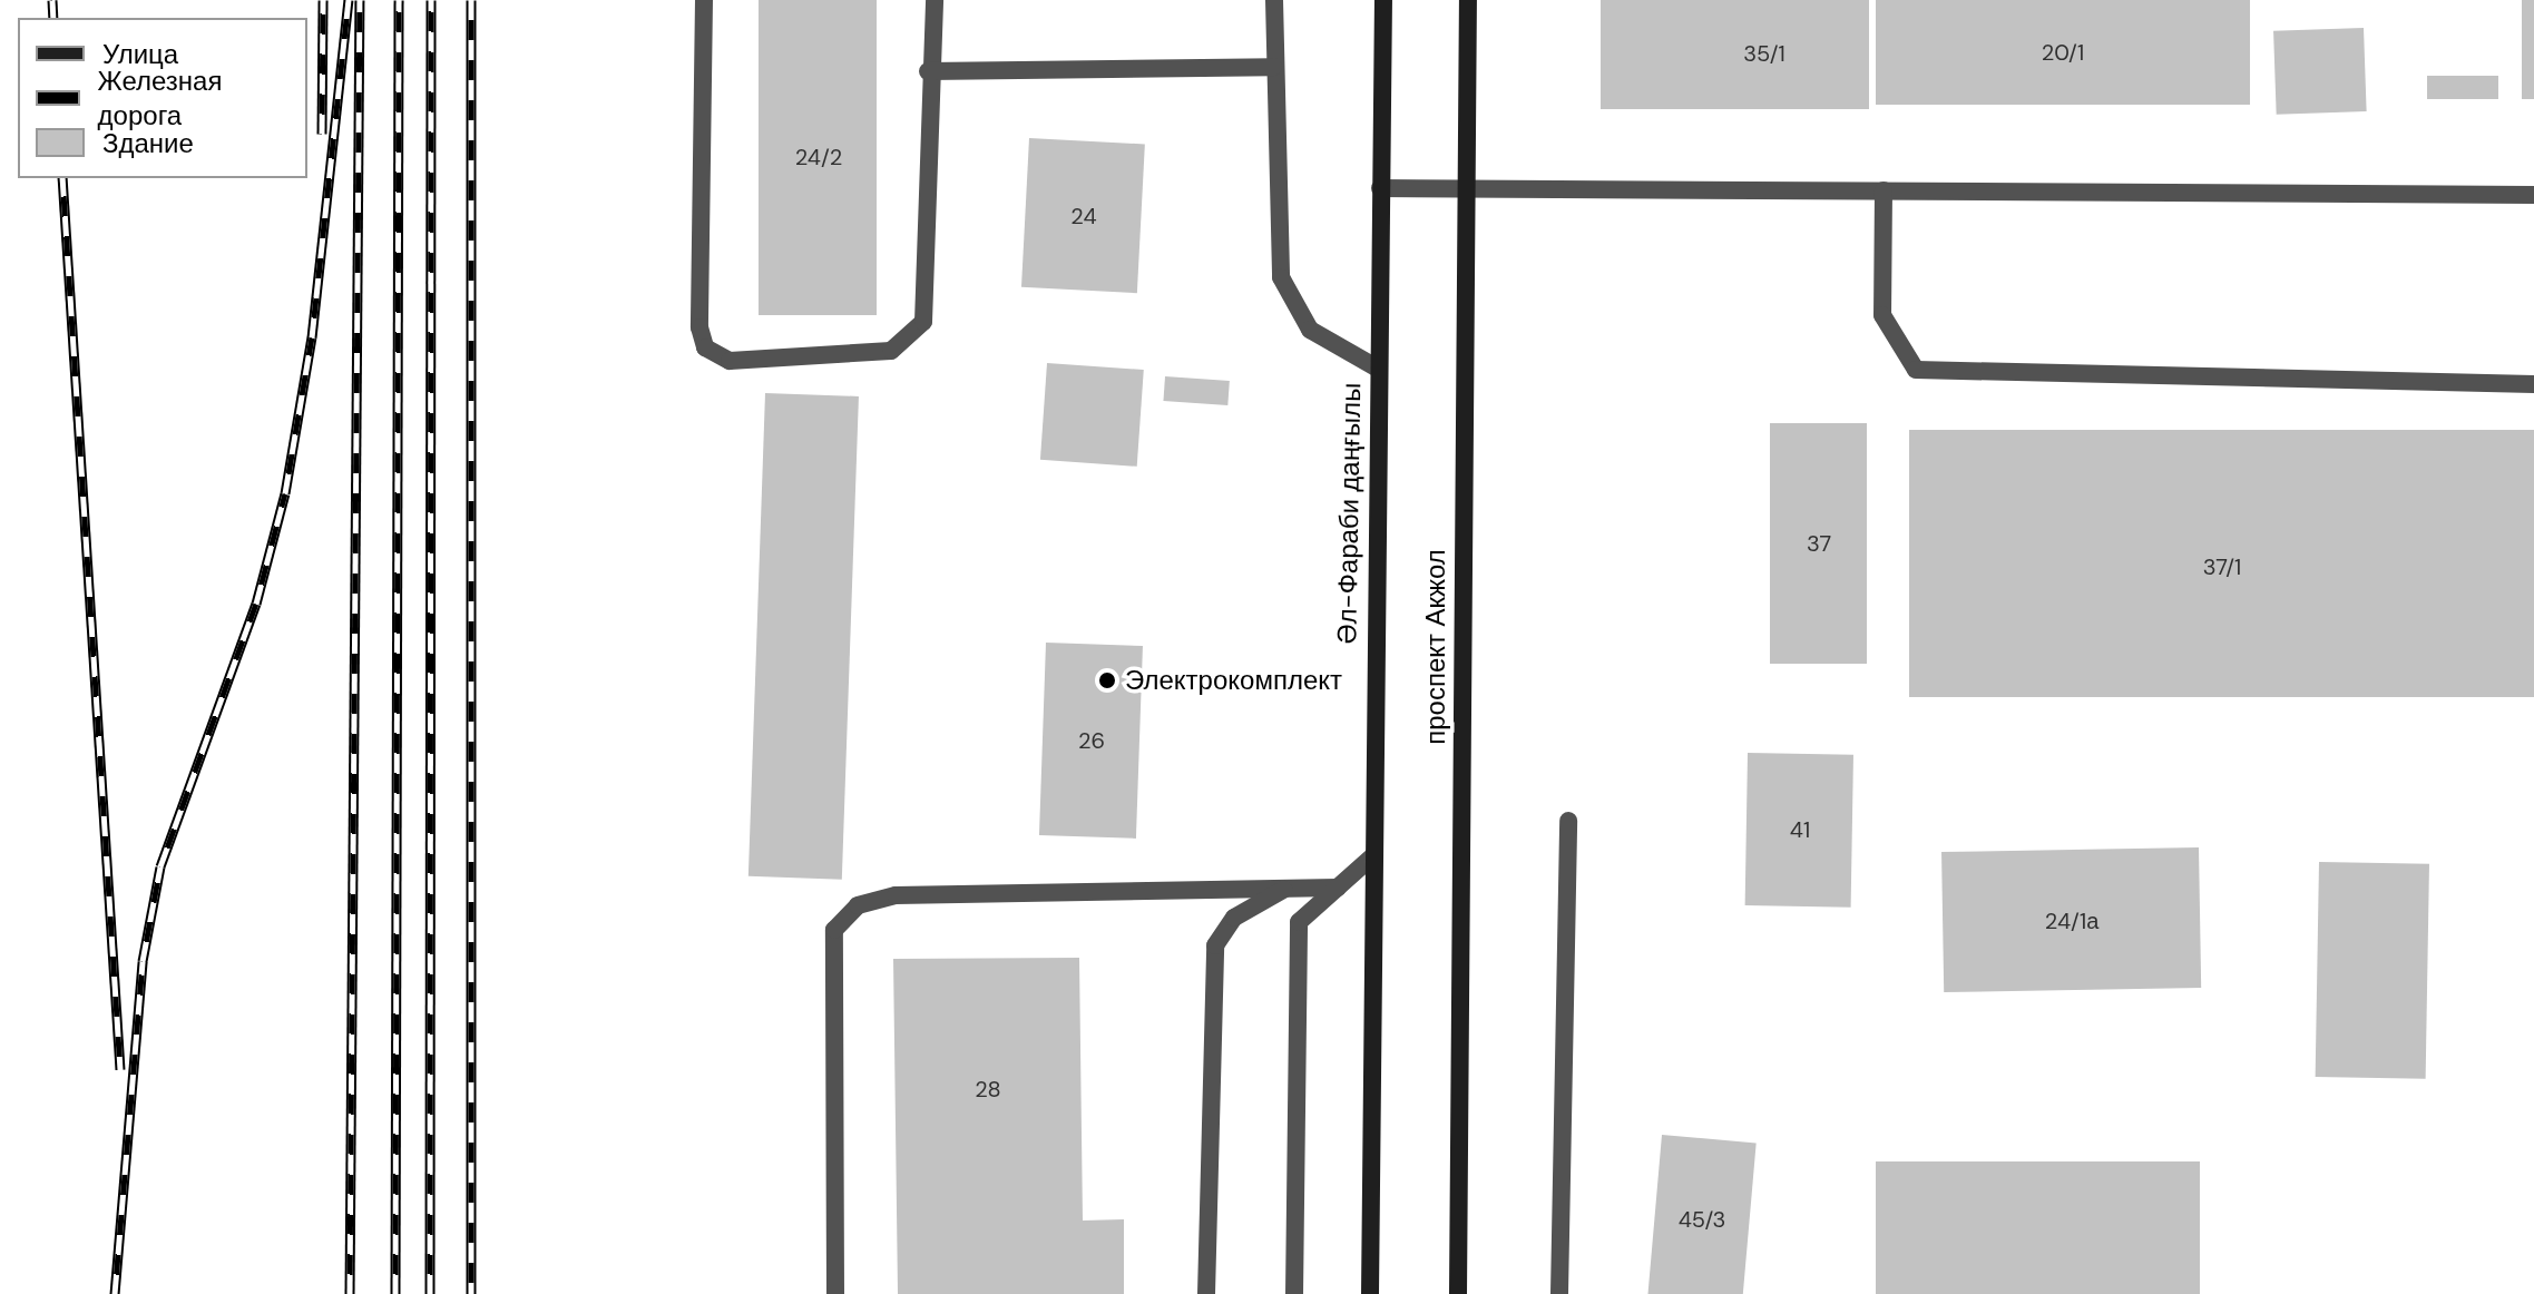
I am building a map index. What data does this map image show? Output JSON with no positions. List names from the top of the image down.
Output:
{
  "streets": {
    "main road": ["Әл-Фараби даңғылы", "проспект Акжол"]
  },
  "places": ["Электрокомплект"],
  "house_numbers": [
    "20/1",
    "35/1",
    "24/2",
    "24",
    "37",
    "37/1",
    "26",
    "41",
    "24/1а",
    "28",
    "45/3"
  ],
  "legend": ["Улица", "Железная дорога", "Здание"]
}
